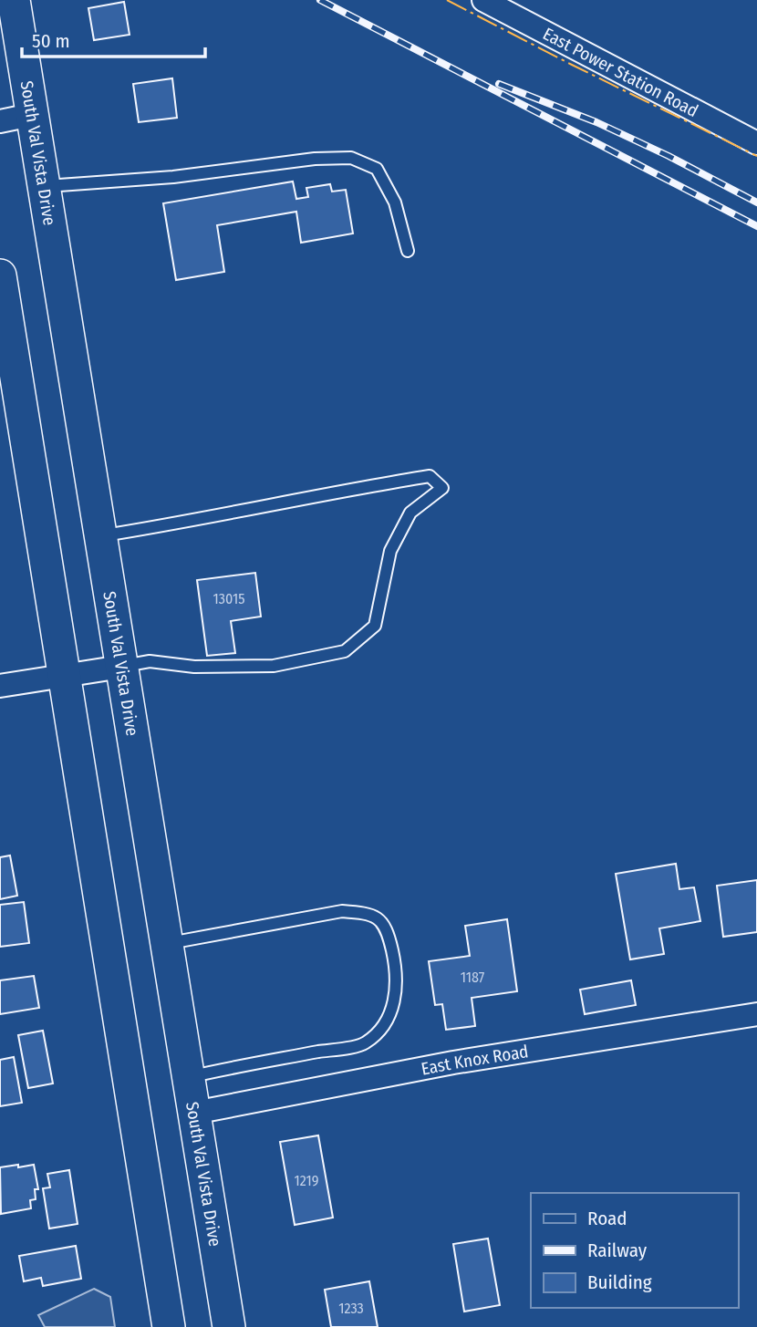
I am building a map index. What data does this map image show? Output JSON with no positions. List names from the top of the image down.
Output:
{
  "streets": {
    "main road": ["South Val Vista Drive"],
    "street": ["East Power Station Road", "East Knox Road"]
  },
  "crossings": [
    ["South Val Vista Drive", "East Knox Road"]
  ],
  "house_numbers": [
    "13015",
    "1187",
    "1219",
    "1233"
  ],
  "legend": ["Road", "Railway", "Building"],
  "scale_bar": "50 m"
}
